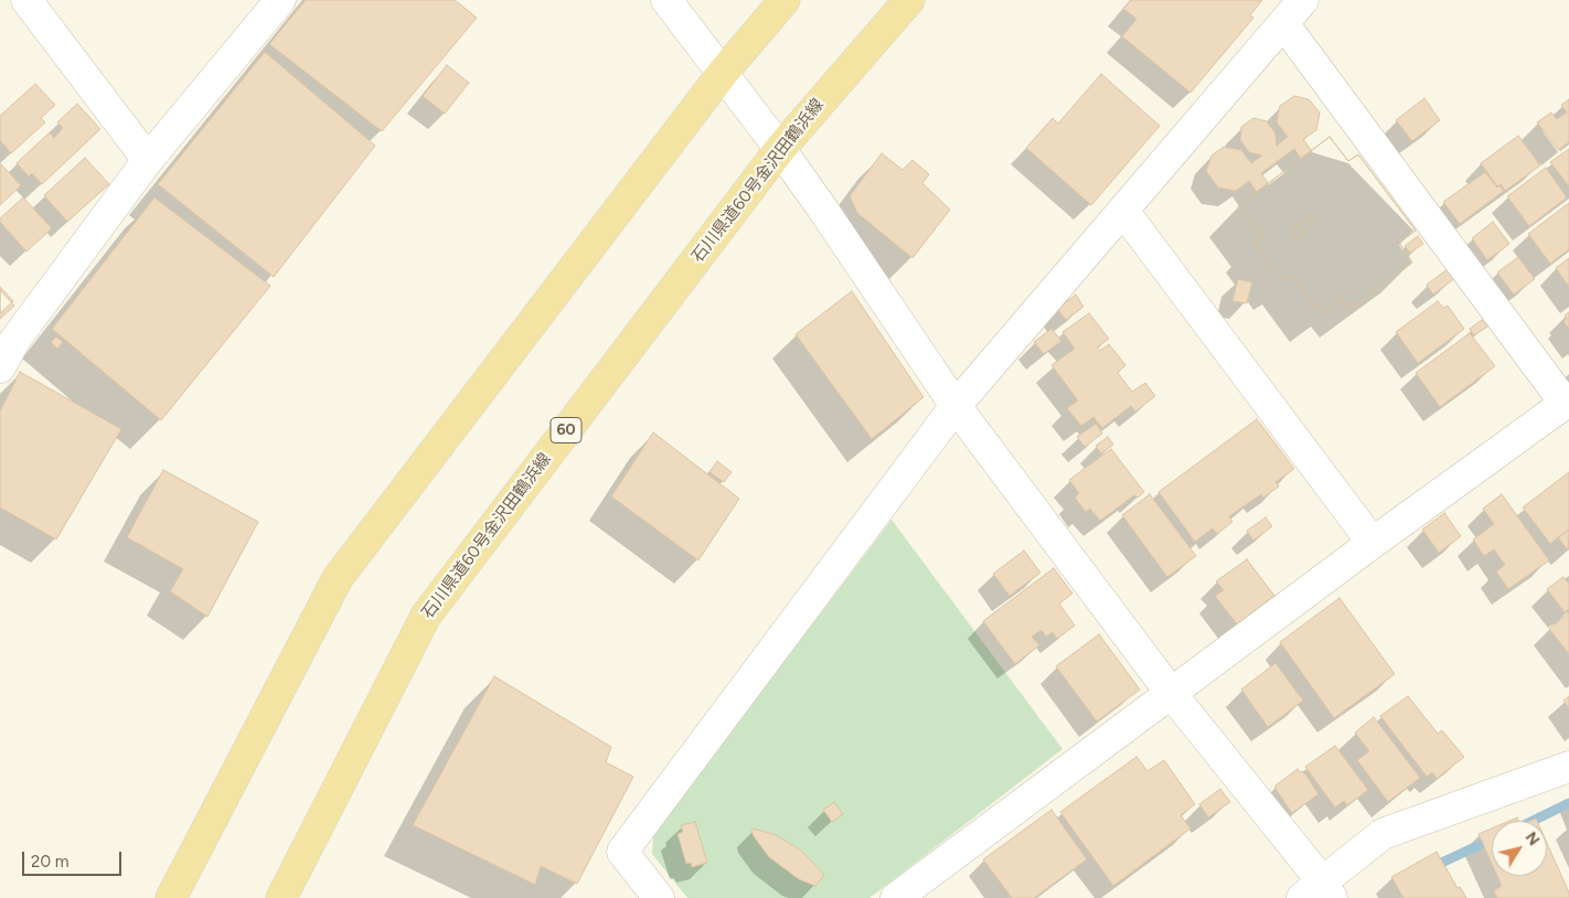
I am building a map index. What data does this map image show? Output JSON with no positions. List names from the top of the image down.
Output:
{
  "streets": {
    "main road": ["石川県道60号金沢田鶴浜線", "60"]
  },
  "scale_bar": "20 m",
  "north": "top right"
}
